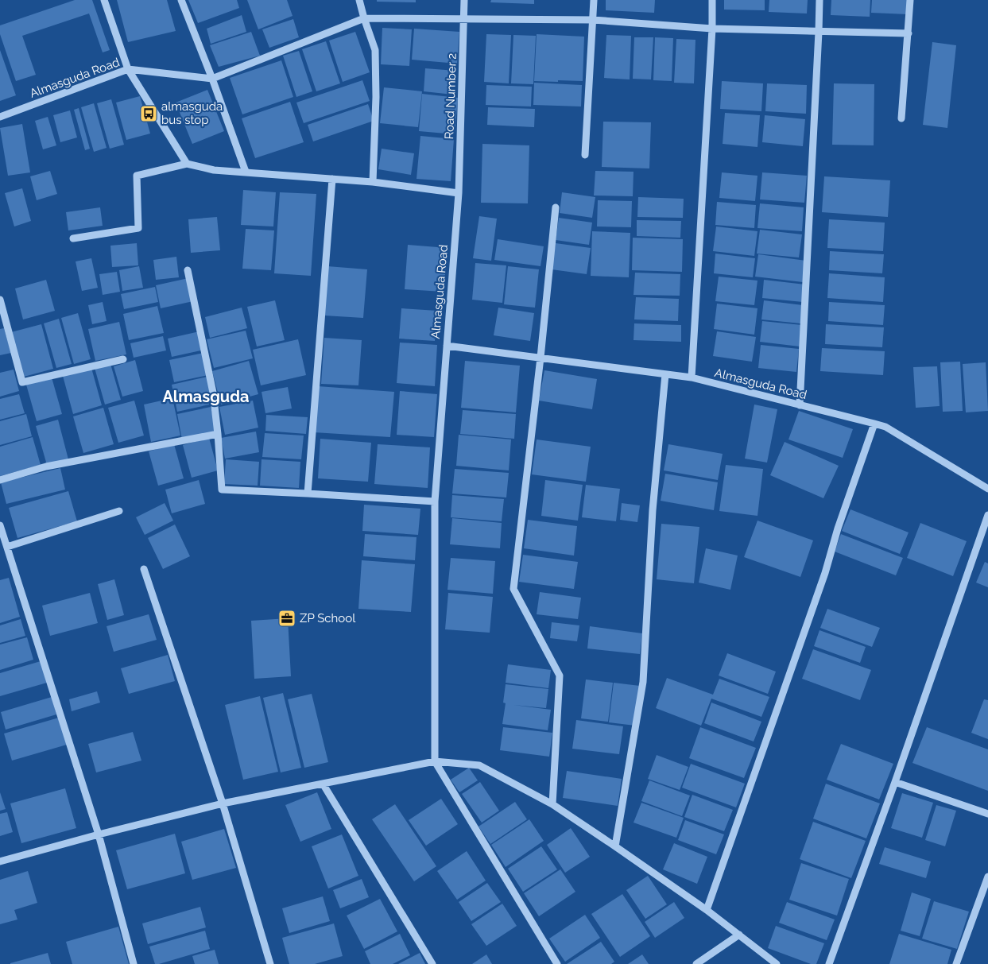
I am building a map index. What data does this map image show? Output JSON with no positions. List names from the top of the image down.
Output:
{
  "streets": {
    "street": ["Almasguda Road", "Road Number 2"]
  },
  "crossings": [
    ["Almasguda Road", "Road Number 2"]
  ],
  "districts": ["Almasguda"],
  "places": {
    "bus stop": ["almasguda bus stop"],
    "office": ["ZP School"]
  }
}
